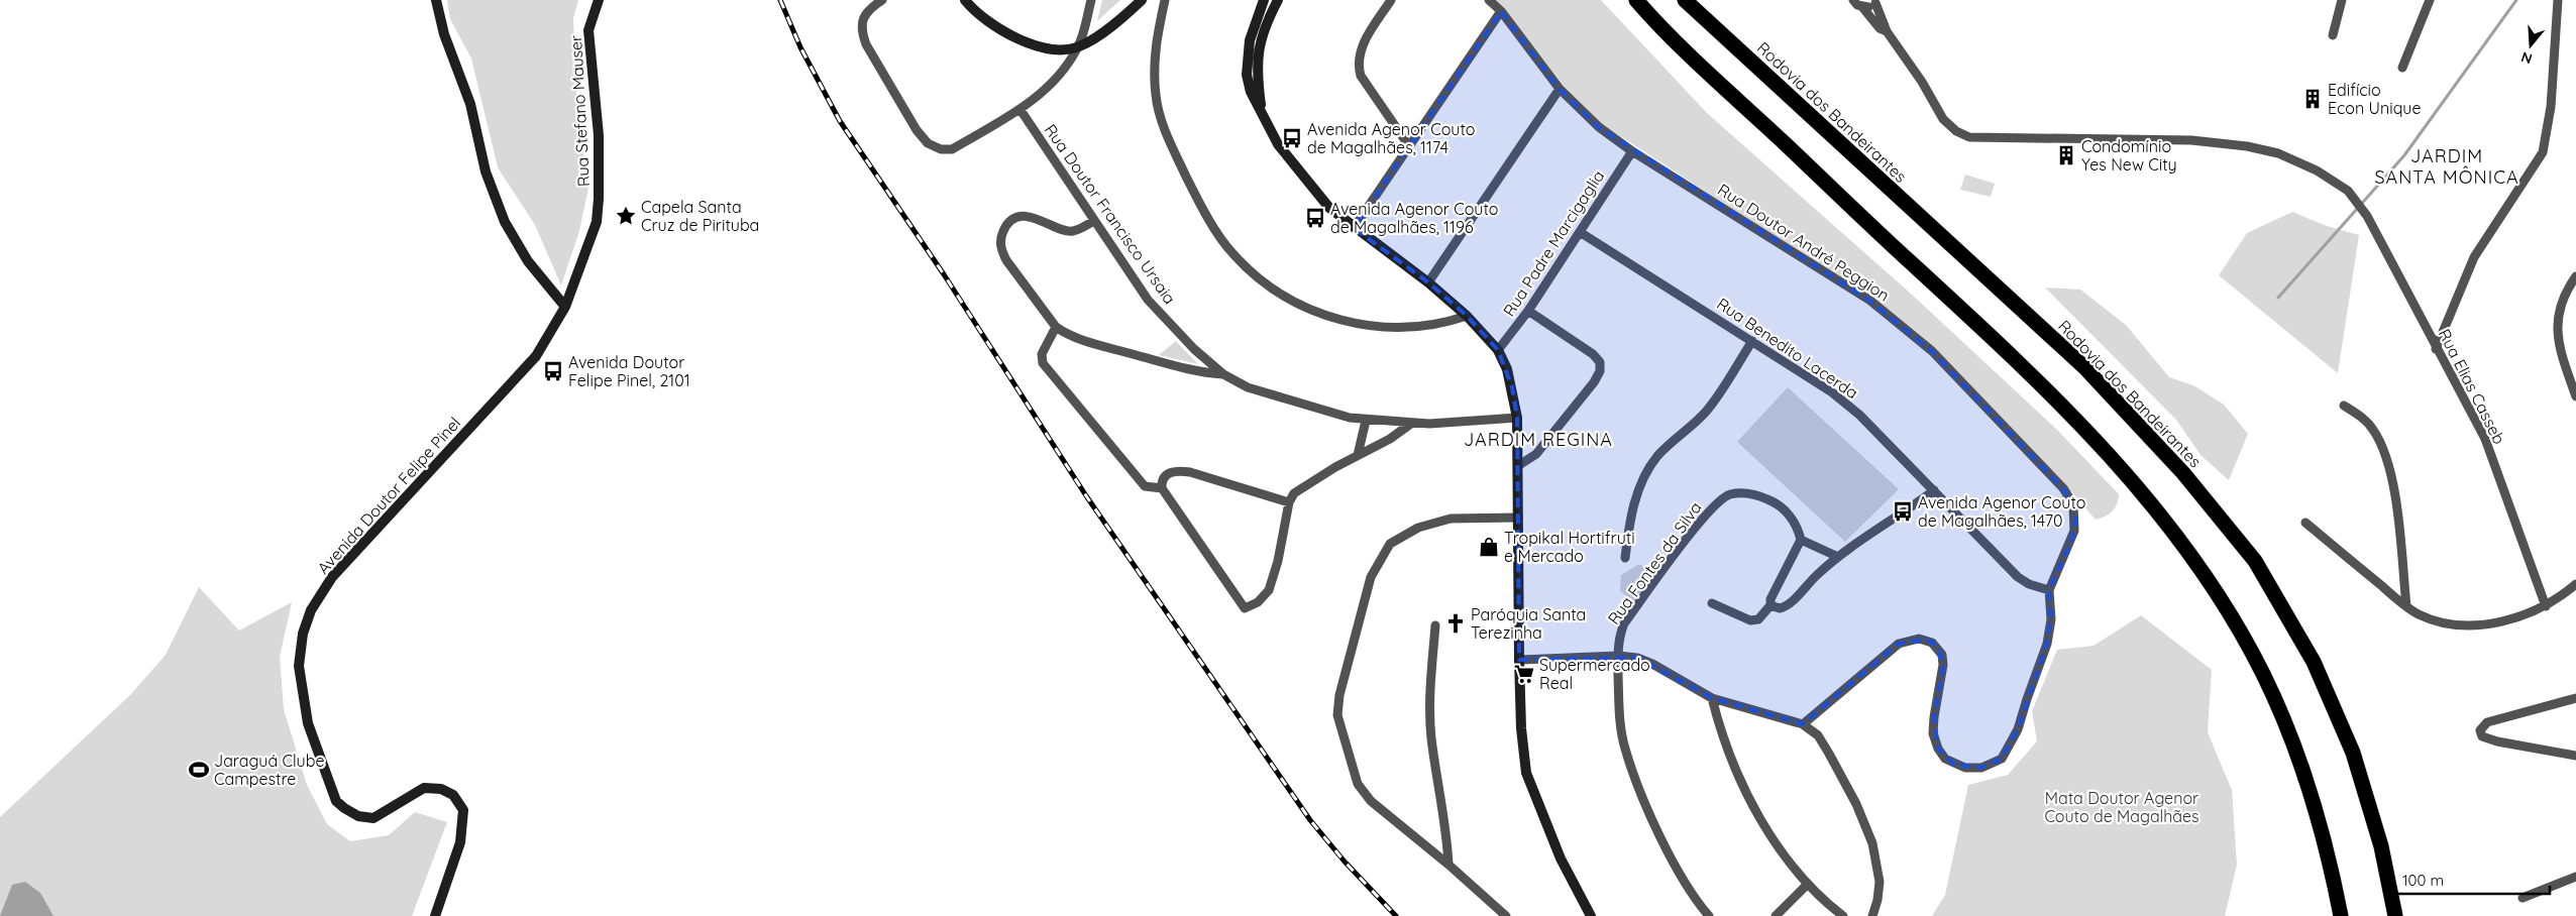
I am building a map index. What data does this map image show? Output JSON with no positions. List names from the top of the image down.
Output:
{
  "streets": {
    "highway": ["Rodovia dos Bandeirantes"],
    "street": [
      "Rua Stefano Mauser",
      "Rua Doutor Francisco Ursaia",
      "Rua Doutor André Peggion",
      "Rua Padre Marcigaglia",
      "Rua Benedito Lacerda",
      "Rua Elias Casseb",
      "Avenida Doutor Felipe Pinel",
      "Rua Fontes da Silva"
    ]
  },
  "crossings": [
    ["Rua Stefano Mauser", "Avenida Doutor Felipe Pinel"],
    ["Rua Doutor André Peggion", "Rua Padre Marcigaglia"],
    ["Rua Doutor André Peggion", "Rua Benedito Lacerda"],
    ["Rua Padre Marcigaglia", "Rua Benedito Lacerda"]
  ],
  "districts": ["JARDIM SANTA MÔNICA", "JARDIM REGINA"],
  "parks": ["Mata Doutor Agenor Couto de Magalhães"],
  "places": {
    "building": ["Edifício Econ Unique", "Condomínio Yes New City"],
    "bus stop": [
      "Avenida Agenor Couto de Magalhães, 1174",
      "Avenida Agenor Couto de Magalhães, 1196",
      "Avenida Doutor Felipe Pinel, 2101",
      "Avenida Agenor Couto de Magalhães, 1470"
    ],
    "place": ["Capela Santa Cruz de Pirituba"],
    "shop": ["Tropikal Hortifruti e Mercado"],
    "church": ["Paróquia Santa Terezinha"],
    "supermarket": ["Supermercado Real"],
    "sports": ["Jaraguá Clube Campestre"]
  },
  "scale_bar": "100 m",
  "north": "bottom"
}
